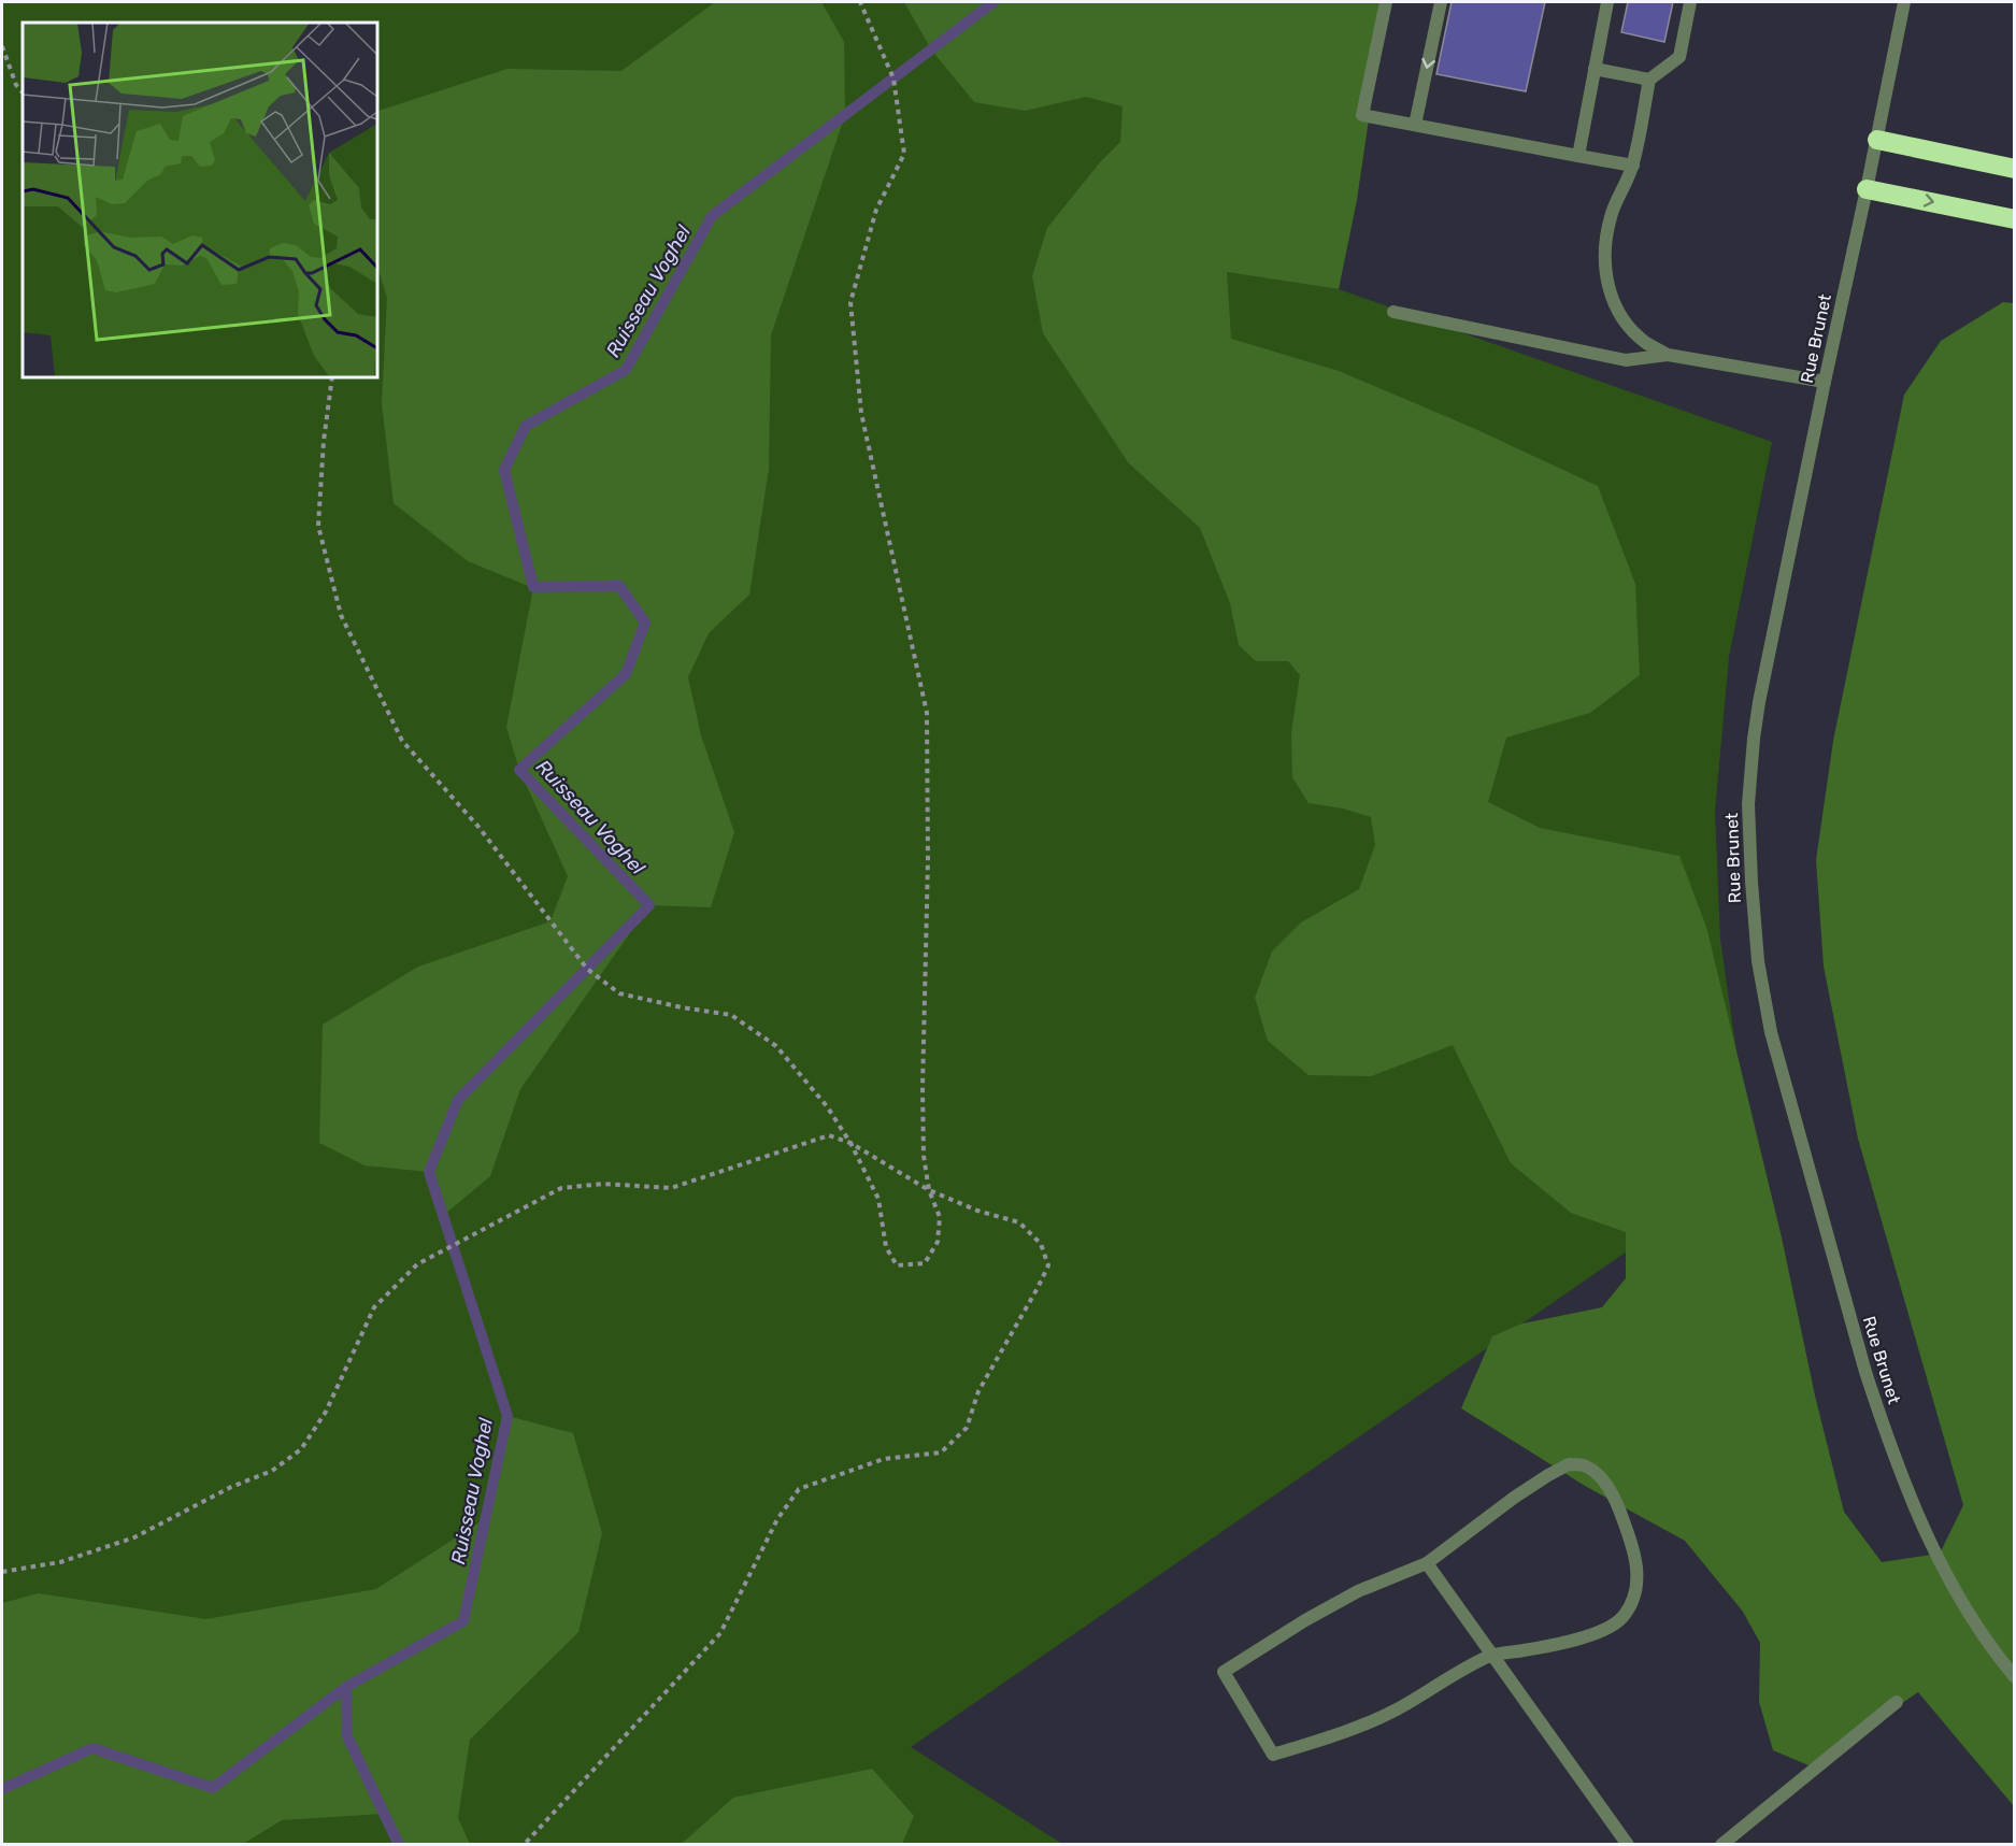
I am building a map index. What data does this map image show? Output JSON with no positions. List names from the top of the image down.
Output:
{
  "streets": {
    "street": ["Rue Brunet"]
  },
  "water": ["Ruisseau Voghel"]
}
